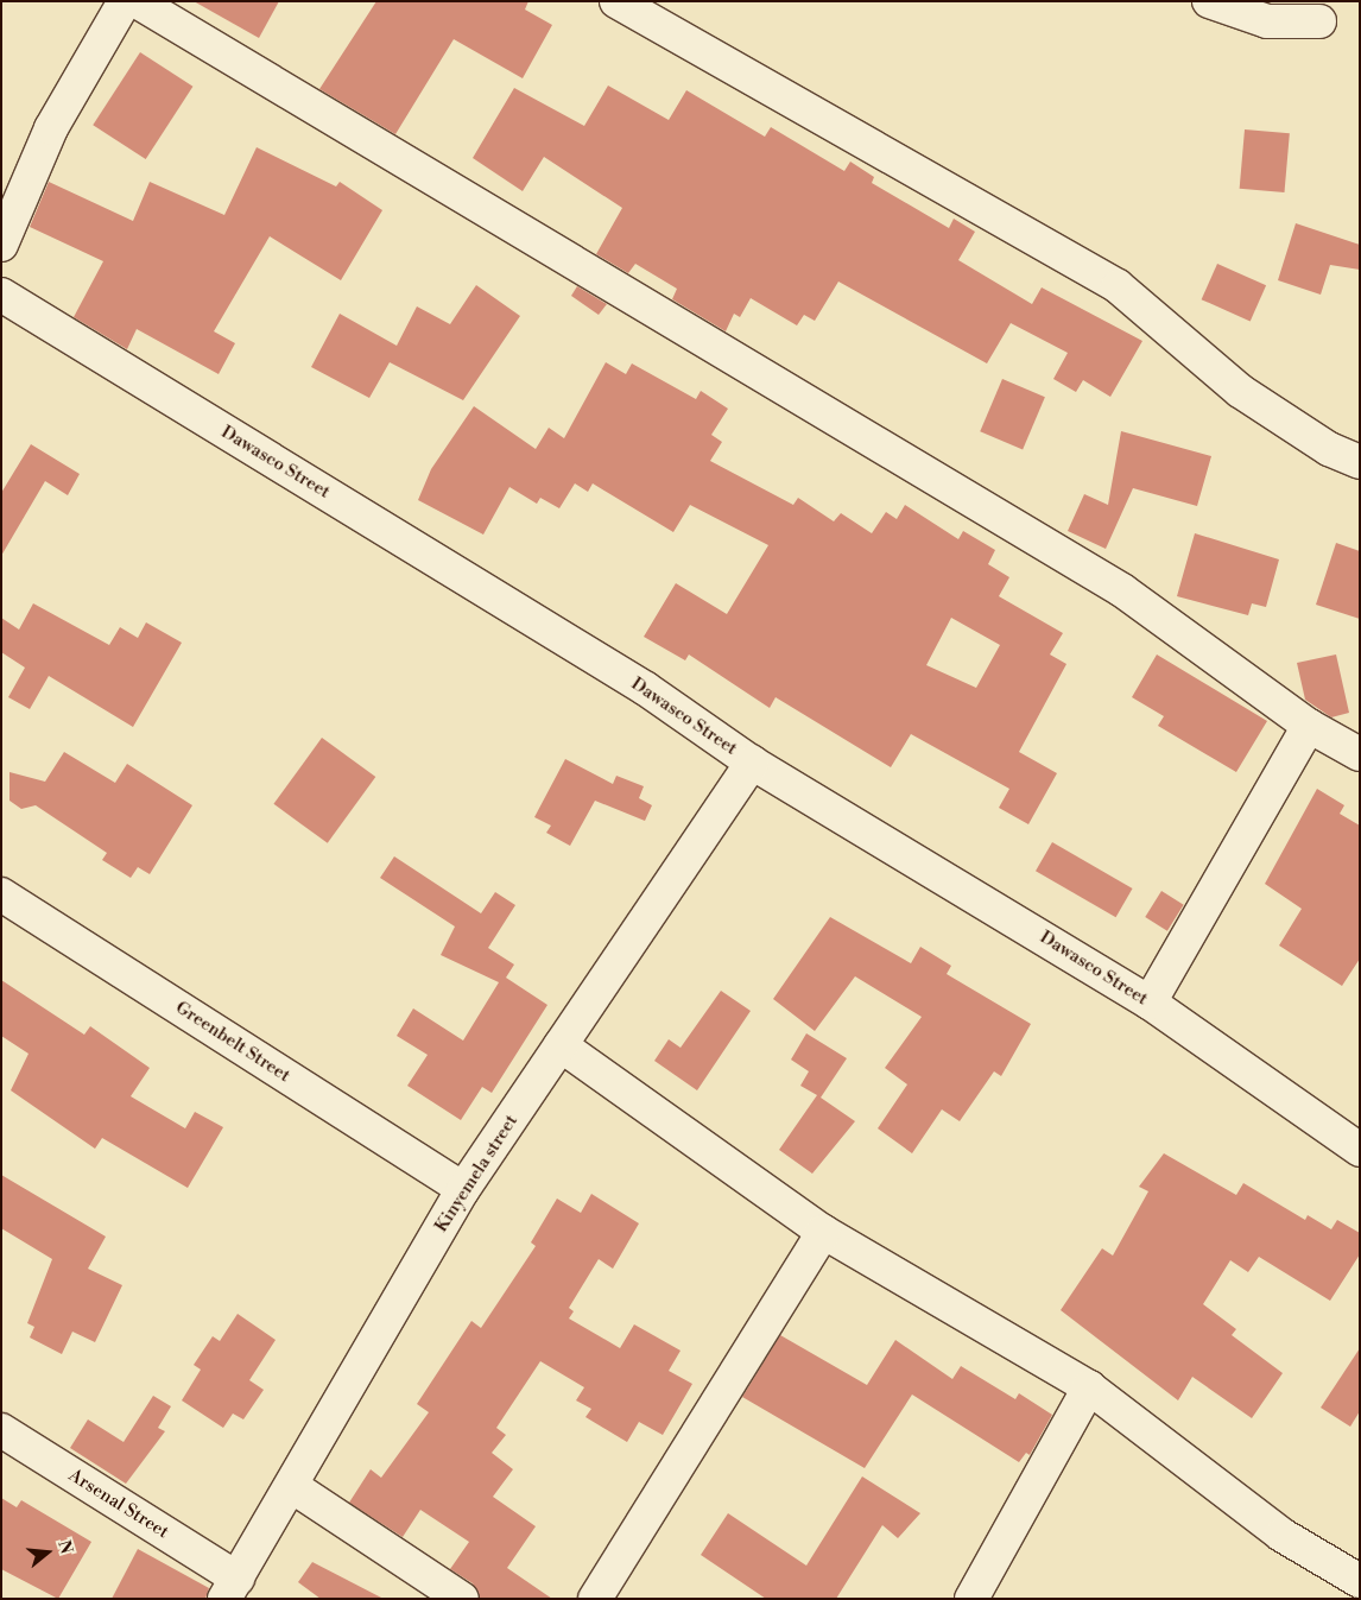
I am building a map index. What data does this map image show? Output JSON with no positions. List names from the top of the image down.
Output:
{
  "streets": {
    "street": [
      "Dawasco Street",
      "Greenbelt Street",
      "Kinyemela street",
      "Arsenal Street"
    ]
  },
  "crossings": [
    ["Dawasco Street", "Kinyemela street"],
    ["Greenbelt Street", "Kinyemela street"],
    ["Kinyemela street", "Arsenal Street"]
  ],
  "north": "right"
}
